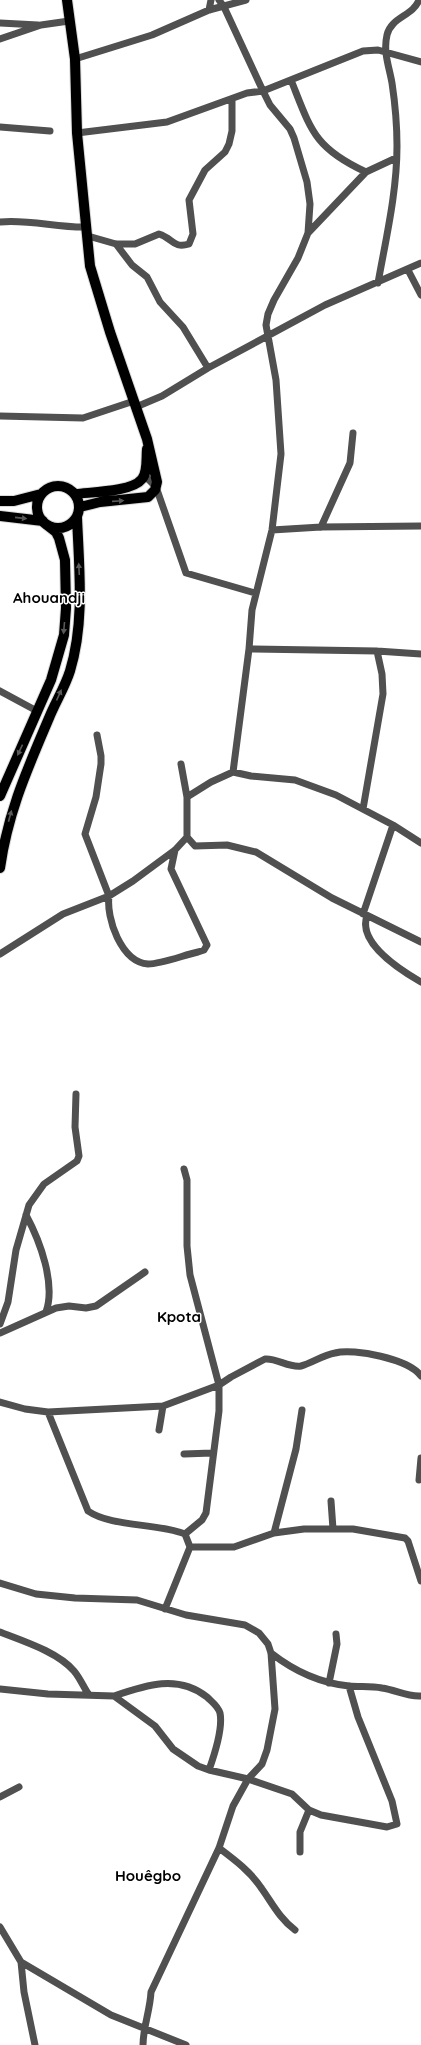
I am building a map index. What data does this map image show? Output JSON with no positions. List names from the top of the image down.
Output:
{
  "districts": ["Ahouandji", "Kpota", "Houêgbo"]
}
